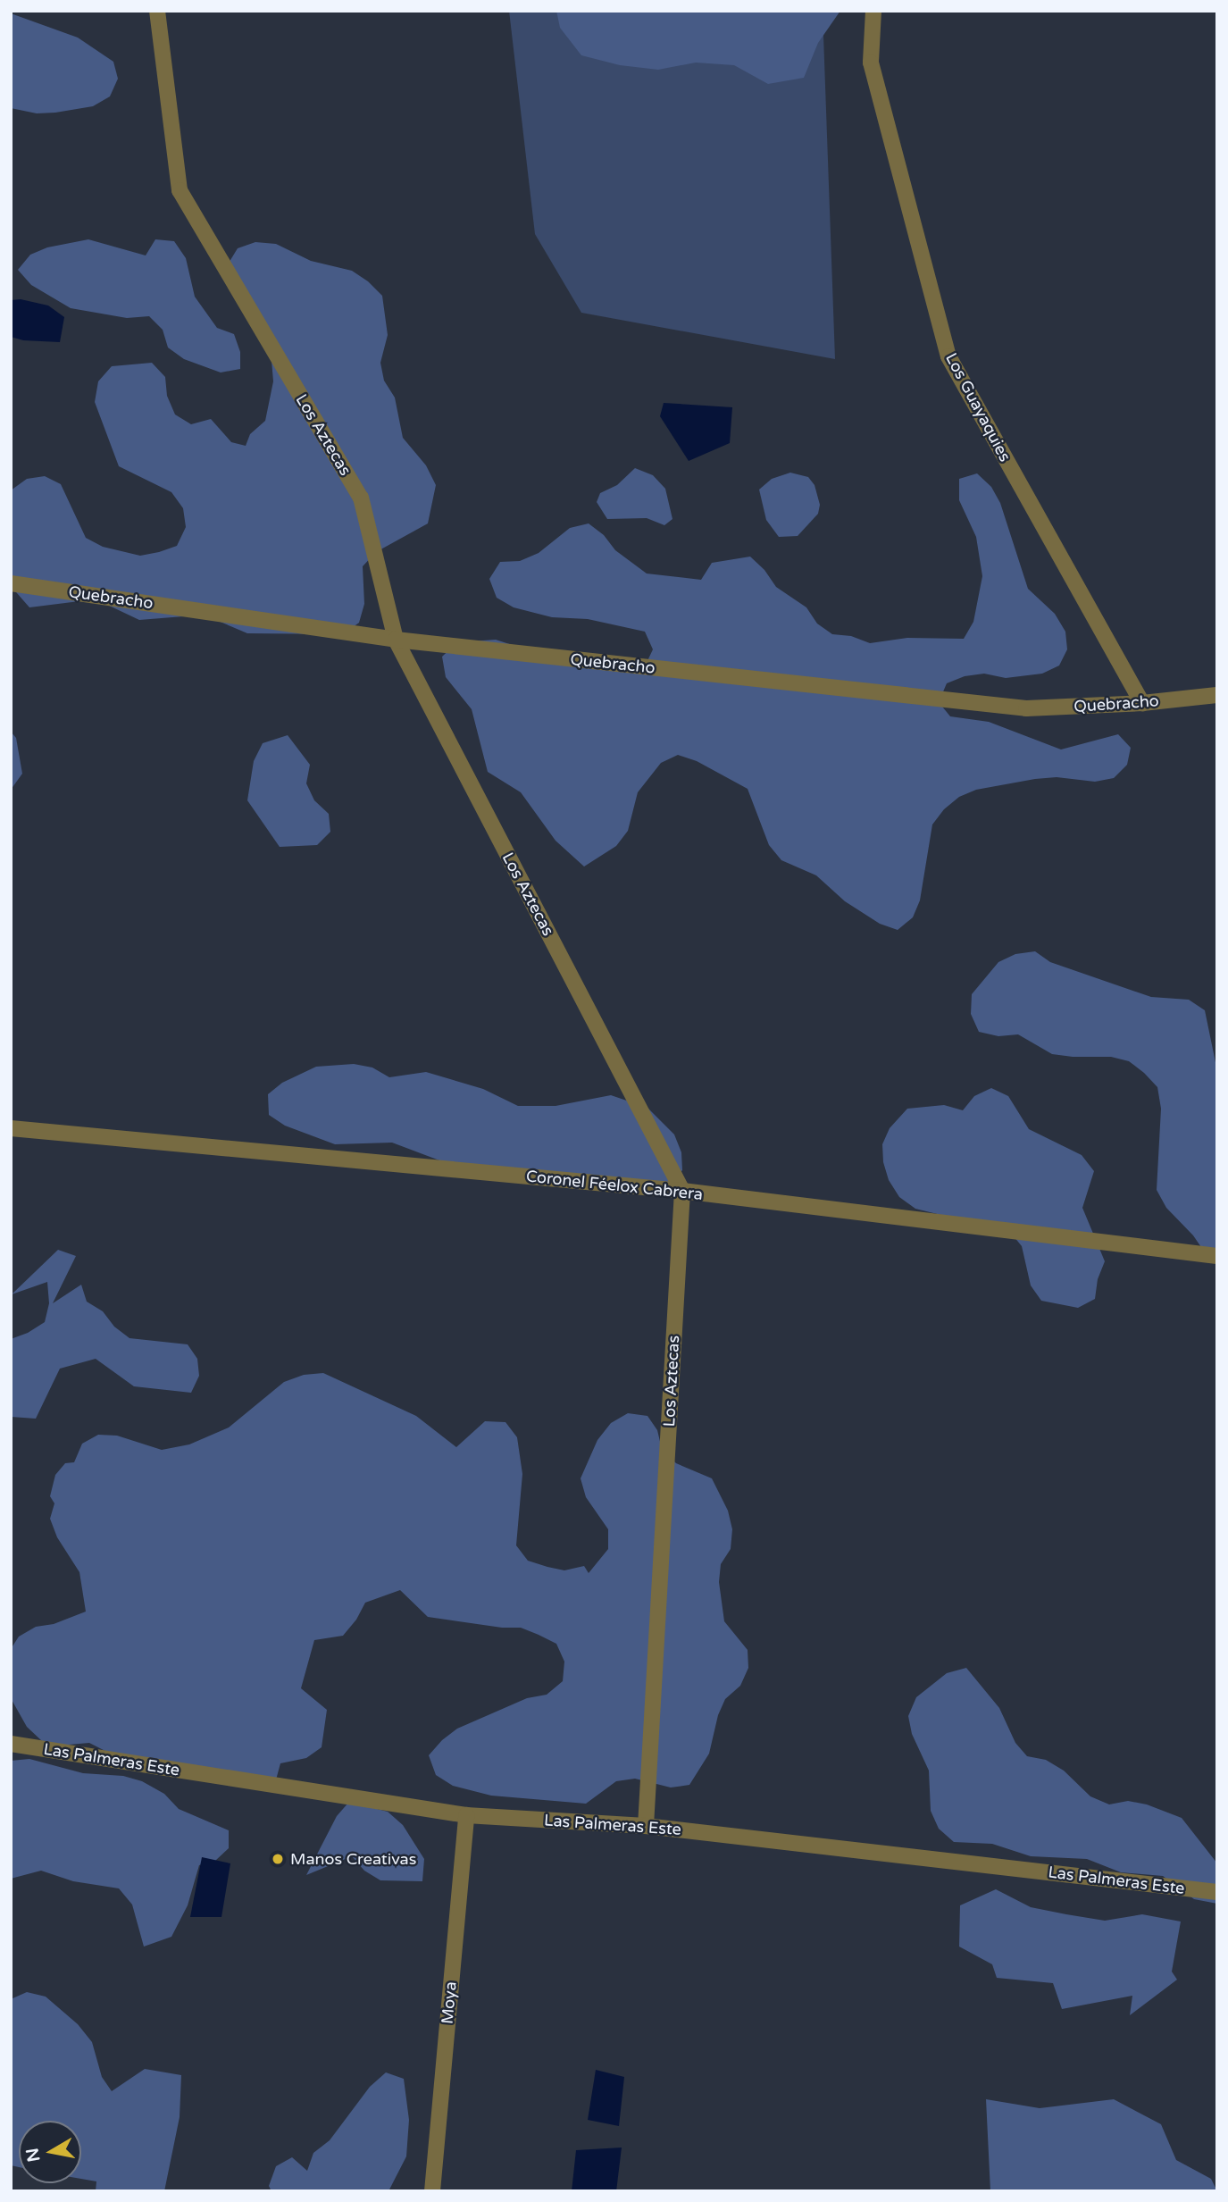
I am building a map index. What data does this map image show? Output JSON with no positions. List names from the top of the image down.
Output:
{
  "streets": {
    "street": [
      "Los Guayaquies",
      "Los Aztecas",
      "Quebracho",
      "Coronel Féelox Cabrera",
      "Las Palmeras Este",
      "Moya"
    ]
  },
  "crossings": [
    ["Los Guayaquies", "Quebracho"],
    ["Los Aztecas", "Quebracho"],
    ["Los Aztecas", "Coronel Féelox Cabrera"],
    ["Los Aztecas", "Las Palmeras Este"],
    ["Las Palmeras Este", "Moya"]
  ],
  "places": ["Manos Creativas"],
  "north": "left"
}
